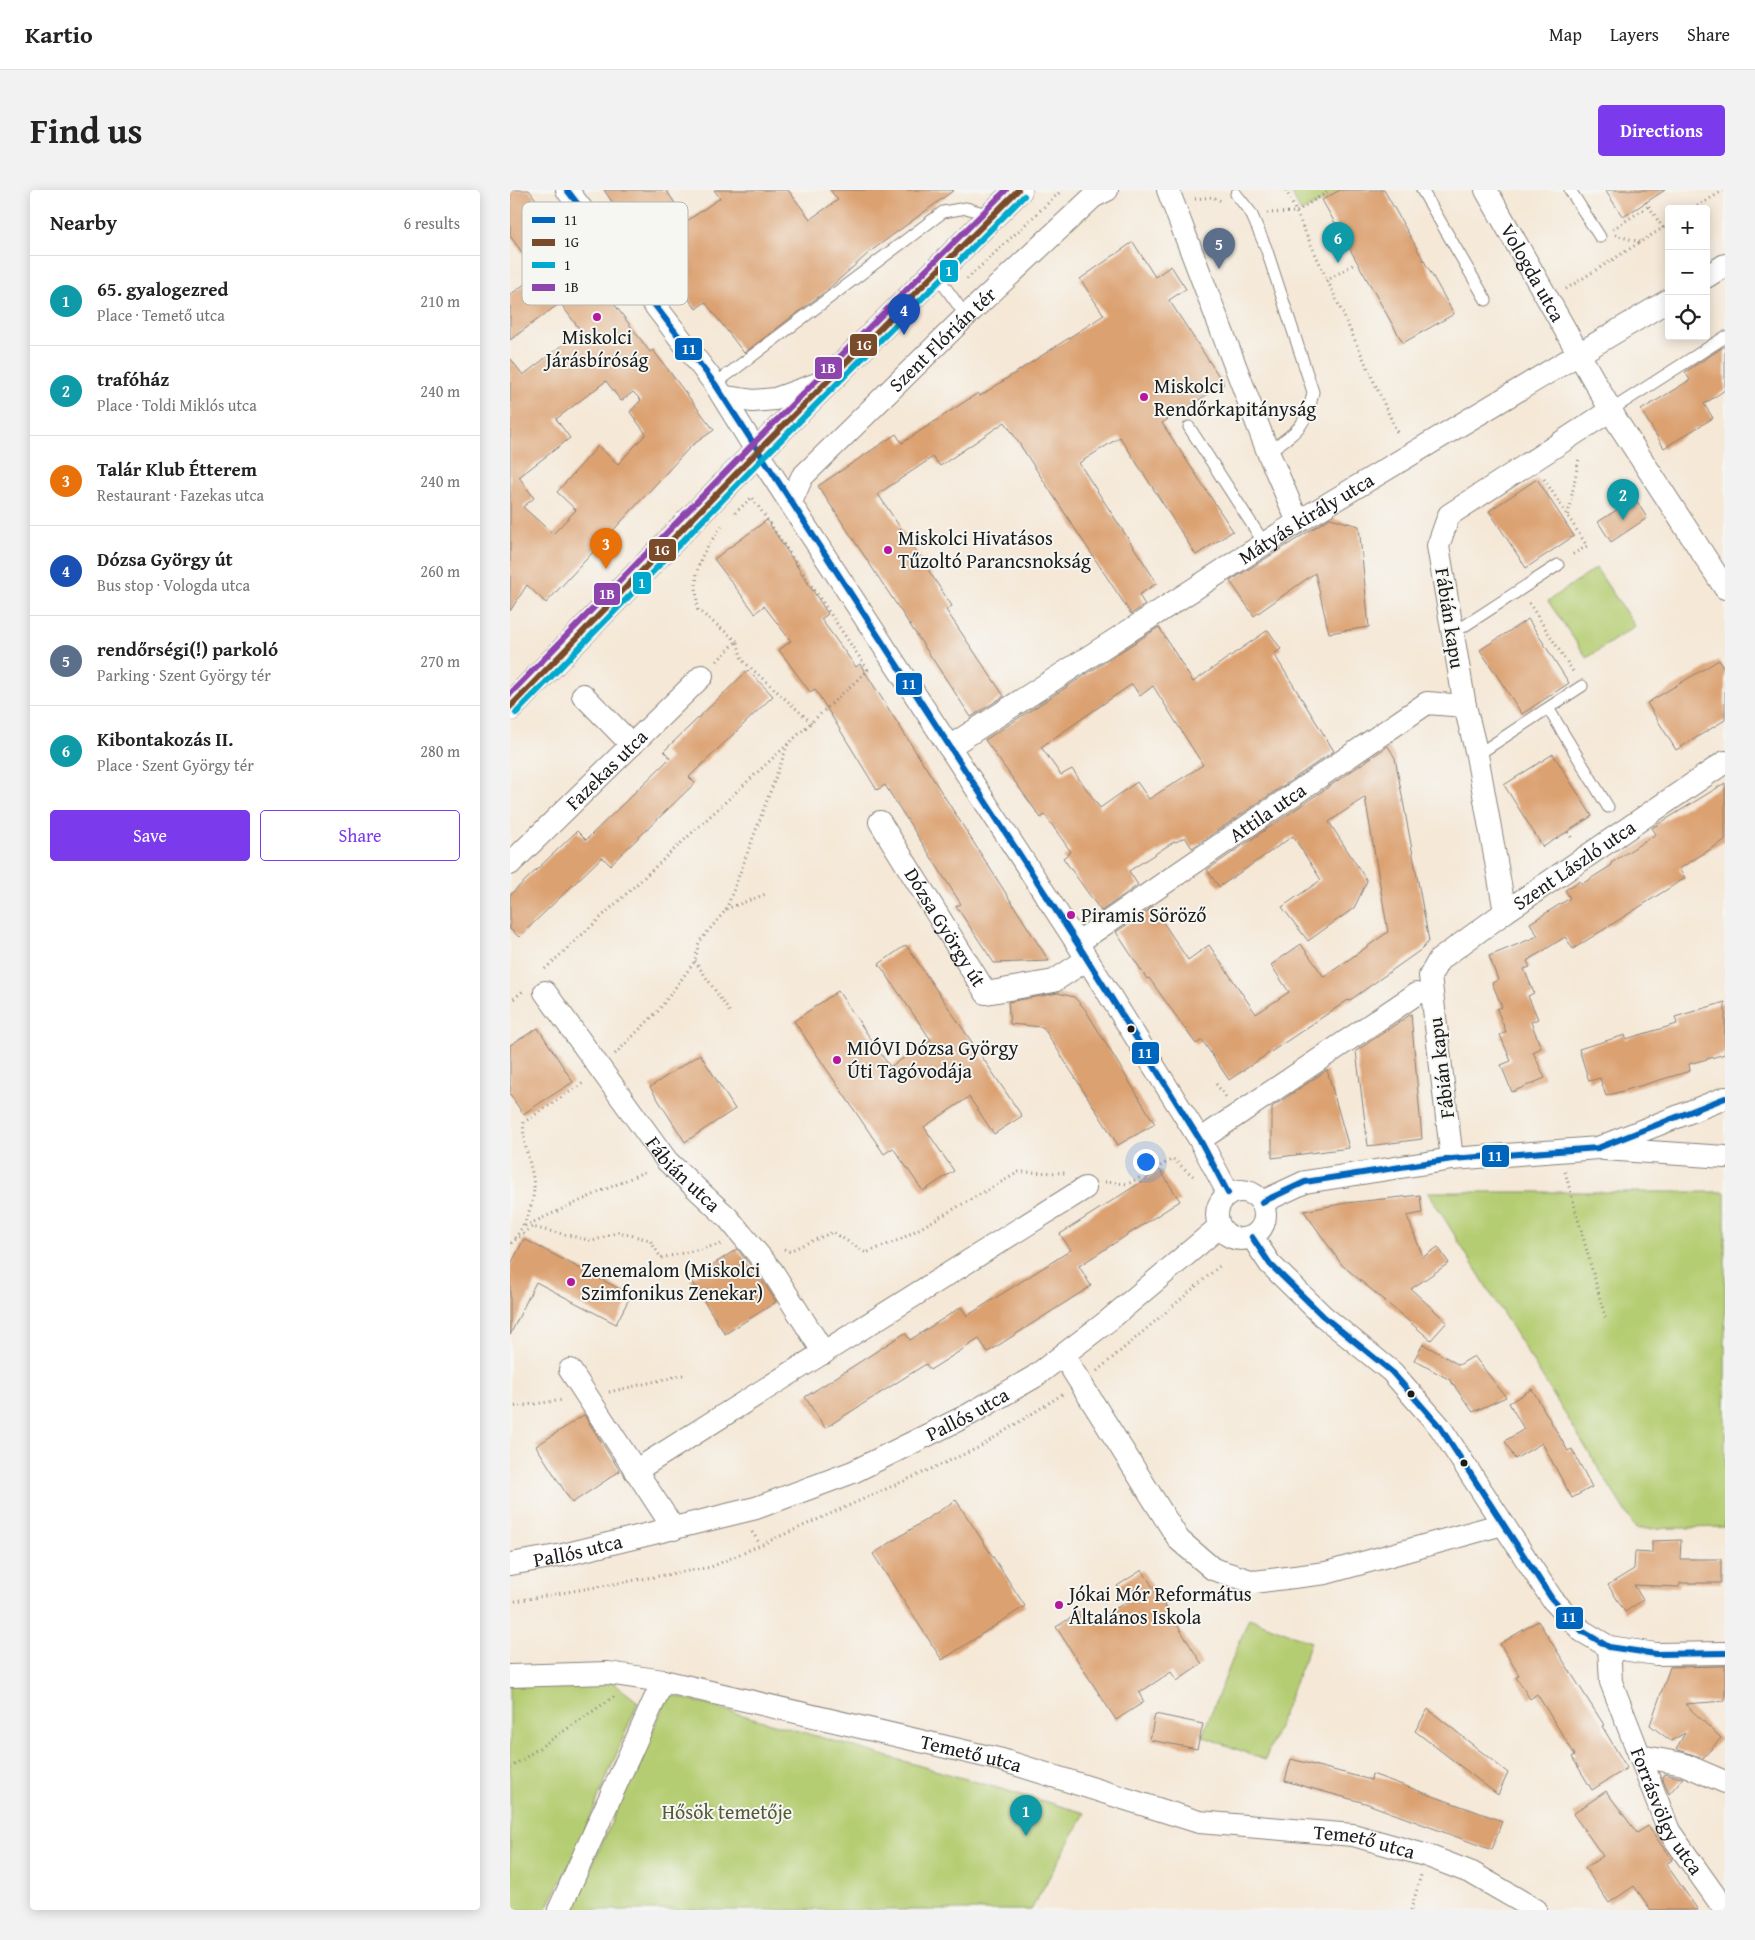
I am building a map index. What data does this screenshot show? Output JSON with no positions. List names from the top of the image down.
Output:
{
  "streets": {
    "street": [
      "Vologda utca",
      "Szent Flórián tér",
      "Mátyás király utca",
      "Fábián kapu",
      "Fazekas utca",
      "Attila utca",
      "Szent László utca",
      "Dózsa György út",
      "Fábián utca",
      "Pallós utca",
      "Temető utca",
      "Forrásvölgy utca"
    ]
  },
  "crossings": [
    ["Vologda utca", "Mátyás király utca"],
    ["Vologda utca", "Fábián kapu"],
    ["Fábián kapu", "Attila utca"],
    ["Fábián kapu", "Szent László utca"],
    ["Attila utca", "Dózsa György út"]
  ],
  "parks": ["Hősök temetője"],
  "places": [
    "Miskolci Járásbíróság",
    "Miskolci Rendőrkapitányság",
    "Miskolci Hivatásos Tűzoltó Parancsnokság",
    "Piramis Söröző",
    "MIÓVI Dózsa György Úti Tagóvodája",
    "Zenemalom (Miskolci Szimfonikus Zenekar)",
    "Jókai Mór Református Általános Iskola"
  ],
  "lines": [
    "transit line 11",
    "transit line 1G",
    "transit line 1B",
    "transit line 1"
  ],
  "legend": [
    "11",
    "1G",
    "1",
    "1B"
  ],
  "page": {
    "header": "Kartio",
    "nav": ["Map", "Layers", "Share"],
    "title": "Find us",
    "buttons": [
      "Directions",
      ["Save", "Share"]
    ],
    "heading": ["Nearby", "6 results"],
    "map_buttons": ["+", "−"],
    "pins": [
      "6",
      "5",
      "4",
      "2",
      "3",
      "1"
    ],
    "list": [
      {
        "mark": "1",
        "name": "65. gyalogezred",
        "note": "Place · Temető utca",
        "value": "210 m"
      },
      {
        "mark": "2",
        "name": "trafóház",
        "note": "Place · Toldi Miklós utca",
        "value": "240 m"
      },
      {
        "mark": "3",
        "name": "Talár Klub Étterem",
        "note": "Restaurant · Fazekas utca",
        "value": "240 m"
      },
      {
        "mark": "4",
        "name": "Dózsa György út",
        "note": "Bus stop · Vologda utca",
        "value": "260 m"
      },
      {
        "mark": "5",
        "name": "rendőrségi(!) parkoló",
        "note": "Parking · Szent György tér",
        "value": "270 m"
      },
      {
        "mark": "6",
        "name": "Kibontakozás II.",
        "note": "Place · Szent György tér",
        "value": "280 m"
      }
    ]
  }
}
